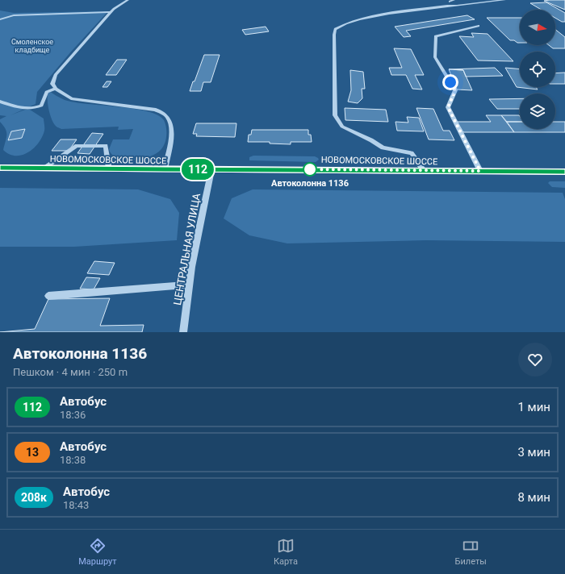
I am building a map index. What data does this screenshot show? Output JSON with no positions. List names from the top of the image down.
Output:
{
  "streets": {
    "main road": ["НОВОМОСКОВСКОЕ ШОССЕ"],
    "street": ["ЦЕНТРАЛЬНАЯ УЛИЦА"]
  },
  "crossings": [
    ["НОВОМОСКОВСКОЕ ШОССЕ", "ЦЕНТРАЛЬНАЯ УЛИЦА"]
  ],
  "parks": ["Смоленское кладбище"],
  "places": ["Автоколонна 1136"],
  "lines": ["bus line 112"],
  "north": "right",
  "page": {
    "on_map": "112",
    "heading": ["Автоколонна 1136", "Пешком · 4 мин · 250 m"],
    "list": [
      {
        "mark": "112",
        "name": "Автобус",
        "note": "18:36",
        "value": "1 мин"
      },
      {
        "mark": "13",
        "name": "Автобус",
        "note": "18:38",
        "value": "3 мин"
      },
      {
        "mark": "208к",
        "name": "Автобус",
        "note": "18:43",
        "value": "8 мин"
      }
    ],
    "tabs": ["Маршрут", "Карта", "Билеты"]
  }
}
